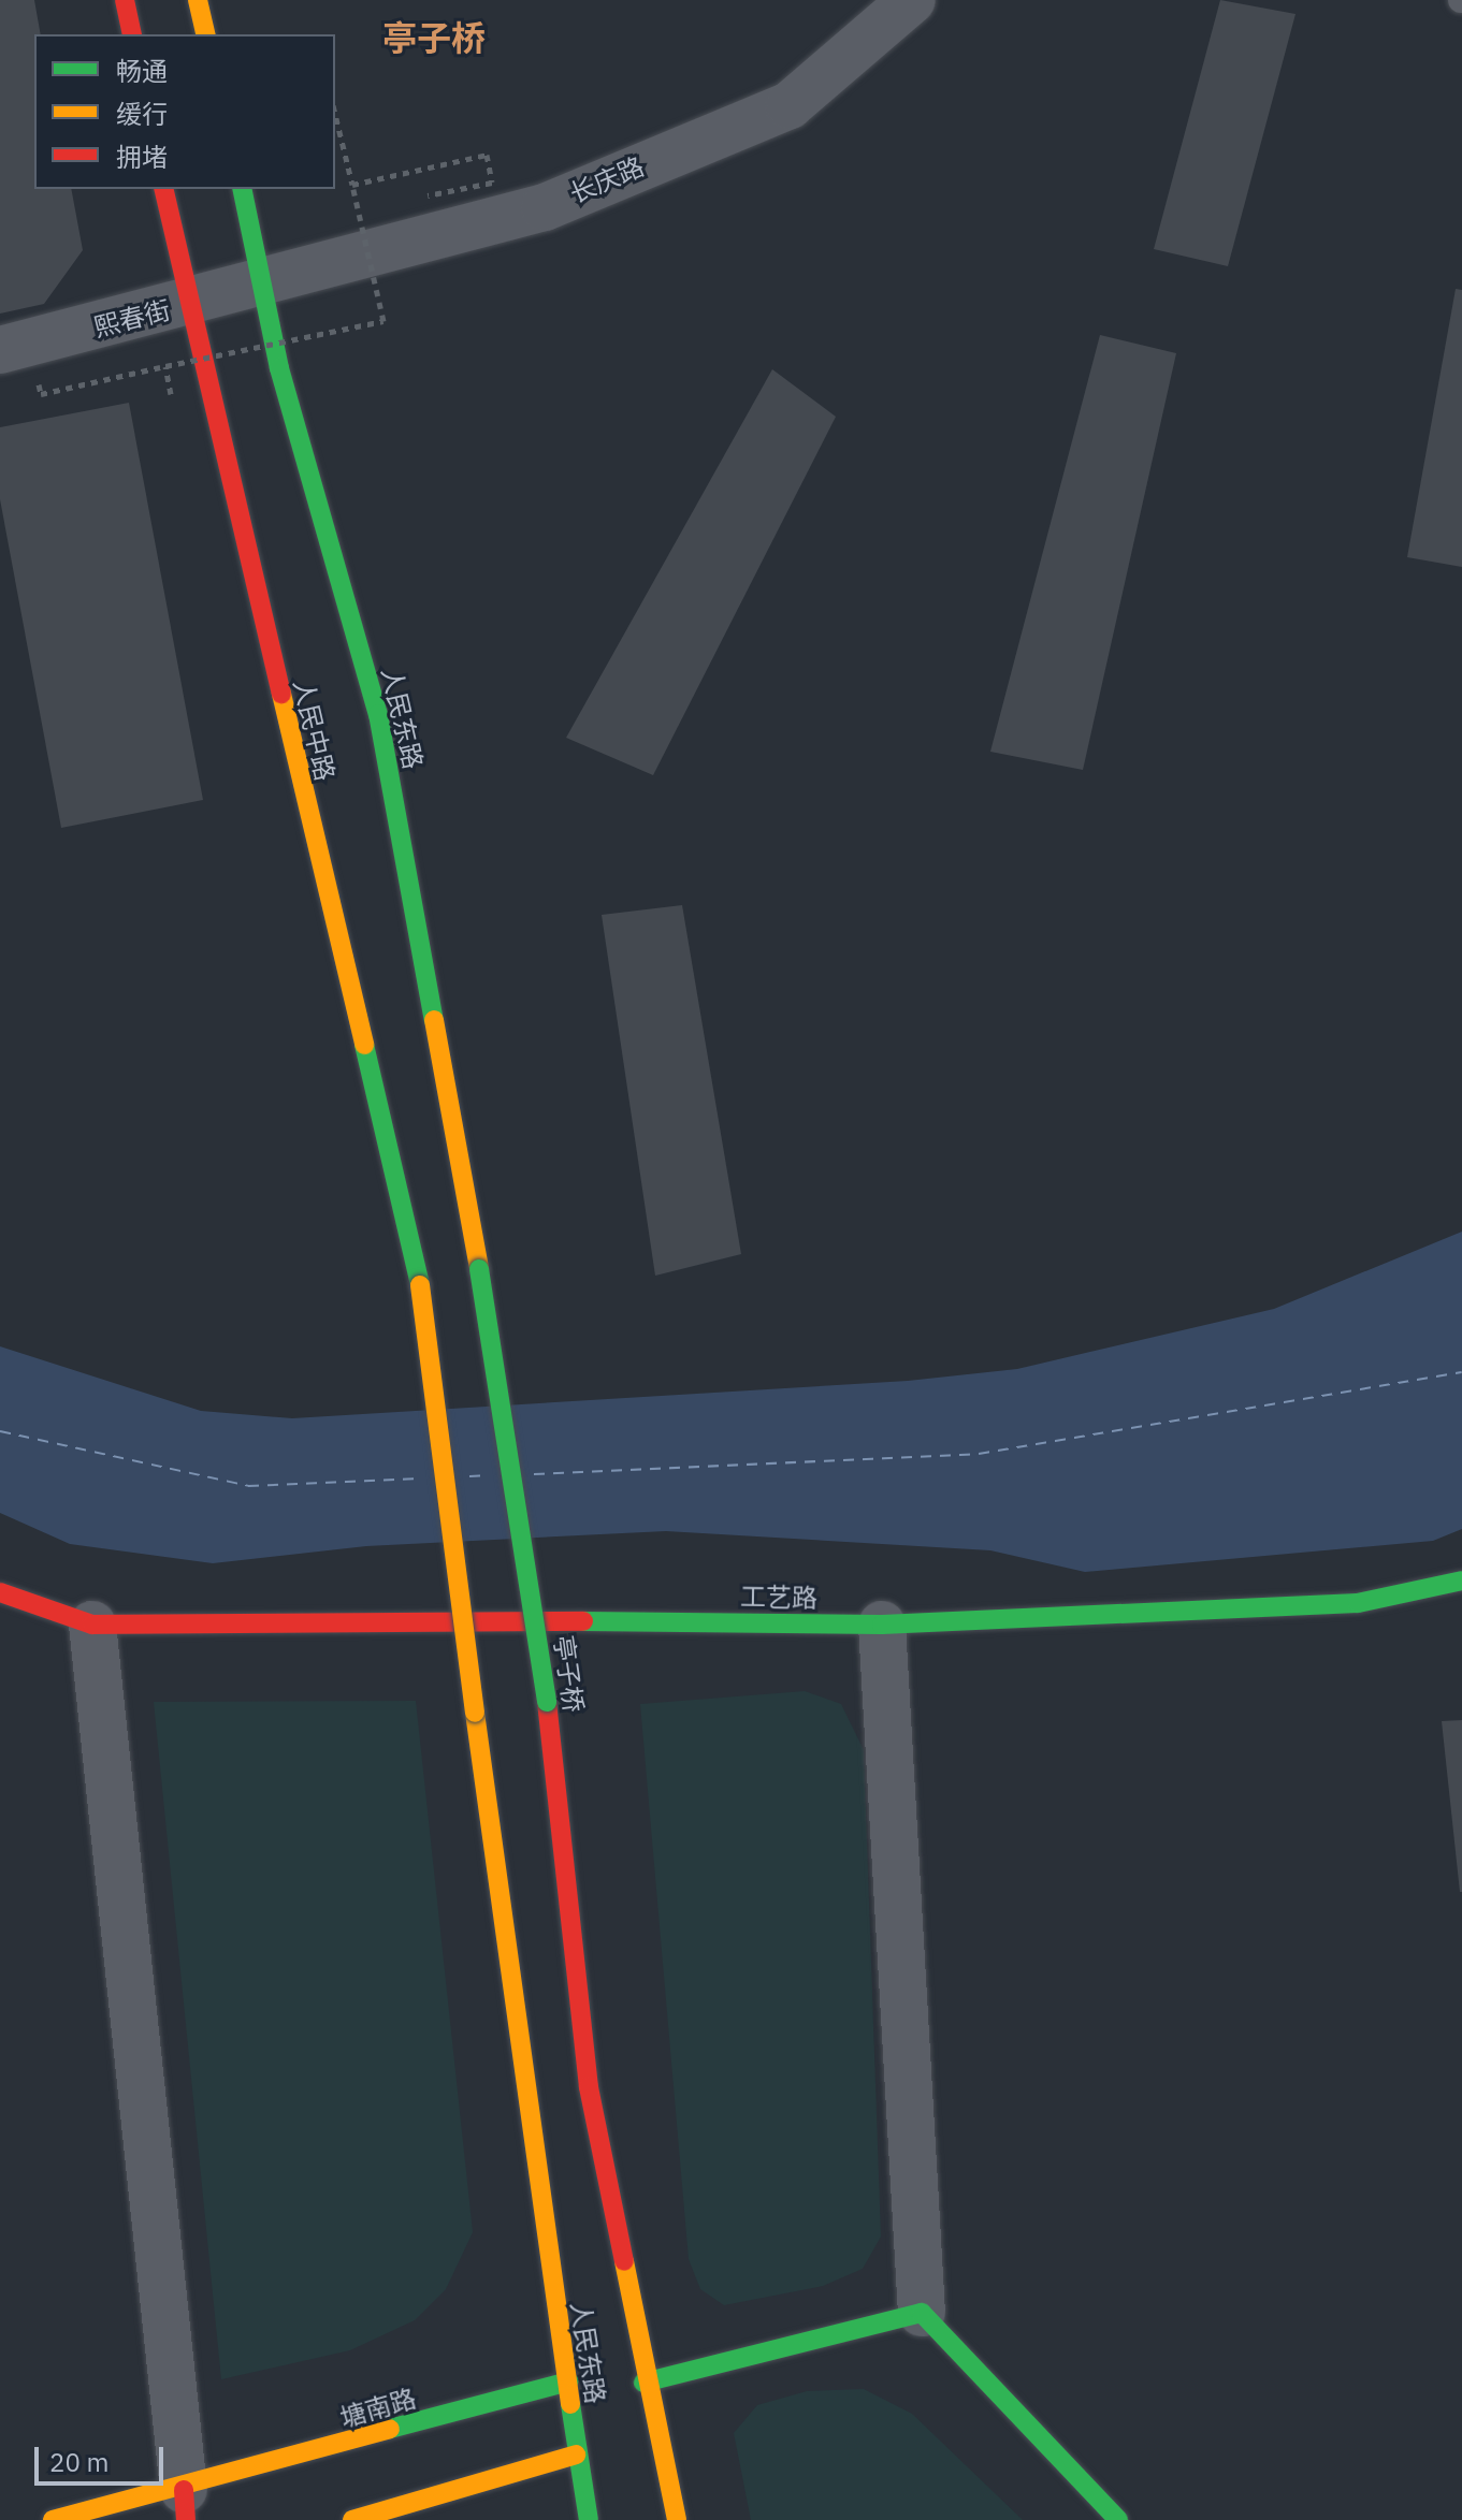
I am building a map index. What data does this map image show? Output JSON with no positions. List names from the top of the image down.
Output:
{
  "streets": {
    "main road": [
      "人民东路",
      "人民中路",
      "工艺路",
      "亭子桥",
      "塘南路"
    ],
    "street": ["长庆路", "熙春街"]
  },
  "crossings": [
    ["长庆路", "熙春街"],
    ["长庆路", "人民东路"],
    ["熙春街", "人民东路"],
    ["熙春街", "人民中路"],
    ["人民东路", "人民中路"],
    ["人民东路", "亭子桥"],
    ["人民东路", "塘南路"]
  ],
  "districts": ["亭子桥"],
  "legend": ["畅通", "缓行", "拥堵"],
  "scale_bar": "20 m"
}
